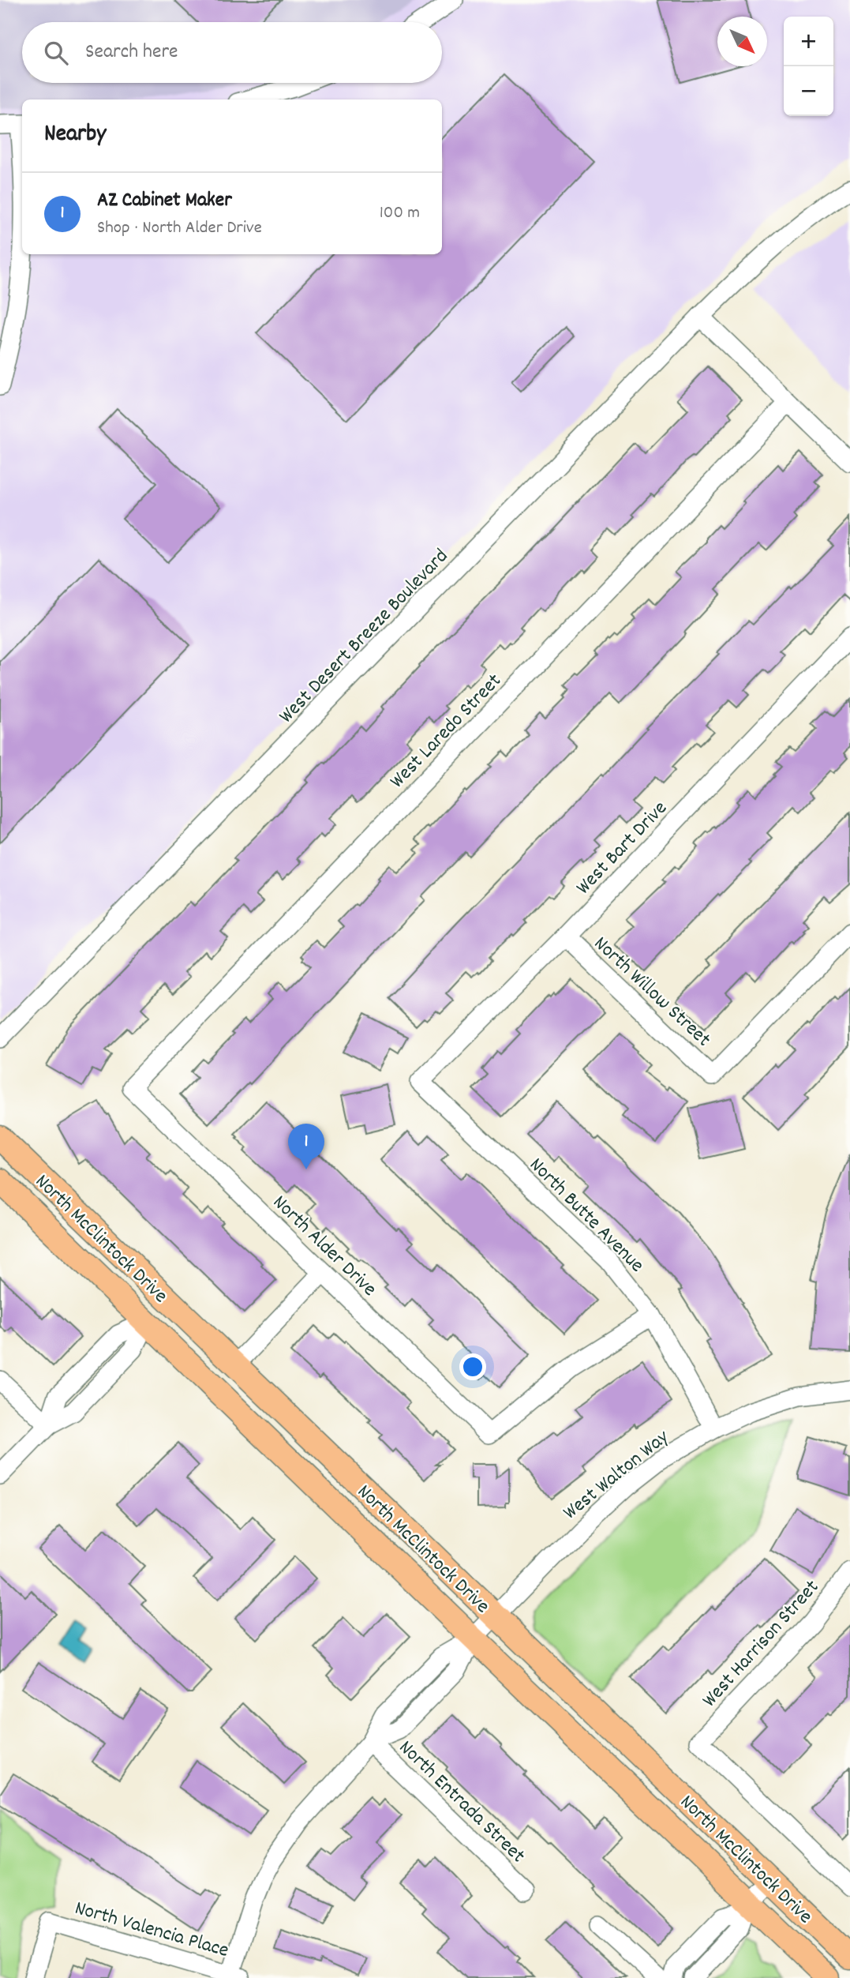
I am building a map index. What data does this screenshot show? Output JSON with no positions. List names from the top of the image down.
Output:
{
  "streets": {
    "main road": ["North McClintock Drive"],
    "street": [
      "West Desert Breeze Boulevard",
      "West Laredo Street",
      "West Bart Drive",
      "North Willow Street",
      "North Butte Avenue",
      "North Alder Drive",
      "West Walton Way",
      "West Harrison Street",
      "North Entrada Street",
      "North Valencia Place"
    ]
  },
  "crossings": [
    ["West Laredo Street", "North Alder Drive"],
    ["West Bart Drive", "North Willow Street"],
    ["West Bart Drive", "North Butte Avenue"],
    ["North Butte Avenue", "North Alder Drive"],
    ["North Butte Avenue", "West Walton Way"],
    ["North McClintock Drive", "West Walton Way"],
    ["West Walton Way", "North Entrada Street"]
  ],
  "north": "bottom right",
  "page": {
    "map_buttons": ["+", "−"],
    "search": "Search here",
    "heading": "Nearby",
    "list": [
      {
        "mark": "1",
        "name": "AZ Cabinet Maker",
        "note": "Shop · North Alder Drive",
        "value": "100 m"
      }
    ],
    "pins": "1"
  }
}
